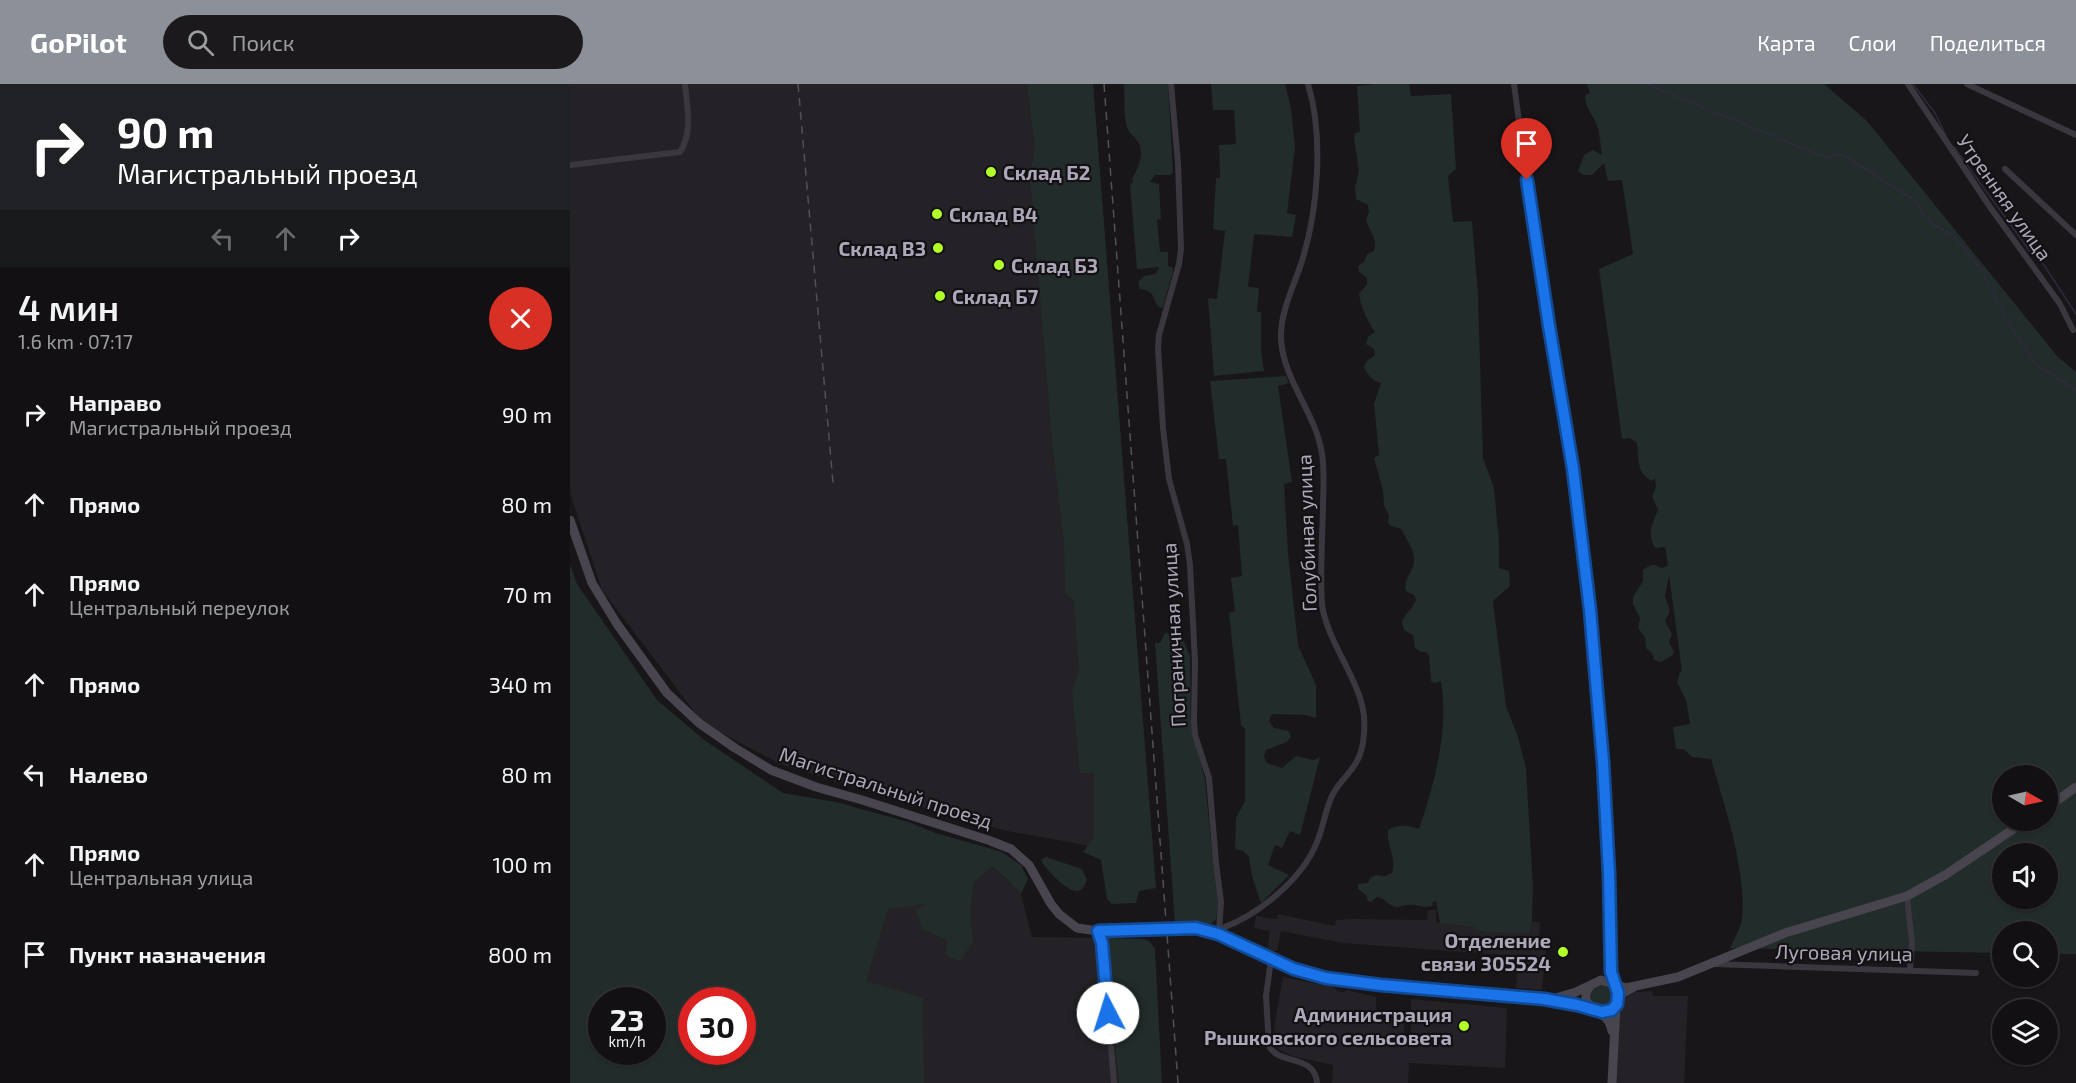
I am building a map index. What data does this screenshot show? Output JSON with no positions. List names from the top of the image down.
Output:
{
  "streets": {
    "main road": ["Магистральный проезд"],
    "street": [
      "Утренняя улица",
      "Голубиная улица",
      "Пограничная улица",
      "Луговая улица"
    ]
  },
  "crossings": [
    ["Голубиная улица", "Пограничная улица"],
    ["Голубиная улица", "Магистральный проезд"],
    ["Пограничная улица", "Магистральный проезд"]
  ],
  "places": [
    "Склад Б2",
    "Склад В4",
    "Склад В3",
    "Склад Б3",
    "Склад Б7",
    "Отделение связи 305524",
    "Администрация Рышковского сельсовета"
  ],
  "north": "right",
  "page": {
    "header": "GoPilot",
    "search": "Поиск",
    "nav": ["Карта", "Слои", "Поделиться"],
    "turn": ["90 m", "Магистральный проезд"],
    "heading": ["4 мин", "1.6 km · 07:17"],
    "list": [
      {
        "name": "Направо",
        "note": "Магистральный проезд",
        "value": "90 m"
      },
      {
        "name": "Прямо",
        "value": "80 m"
      },
      {
        "name": "Прямо",
        "note": "Центральный переулок",
        "value": "70 m"
      },
      {
        "name": "Прямо",
        "value": "340 m"
      },
      {
        "name": "Налево",
        "value": "80 m"
      },
      {
        "name": "Прямо",
        "note": "Центральная улица",
        "value": "100 m"
      },
      {
        "name": "Пункт назначения",
        "value": "800 m"
      }
    ],
    "speed": "23 km/h",
    "limit": "30"
  }
}
